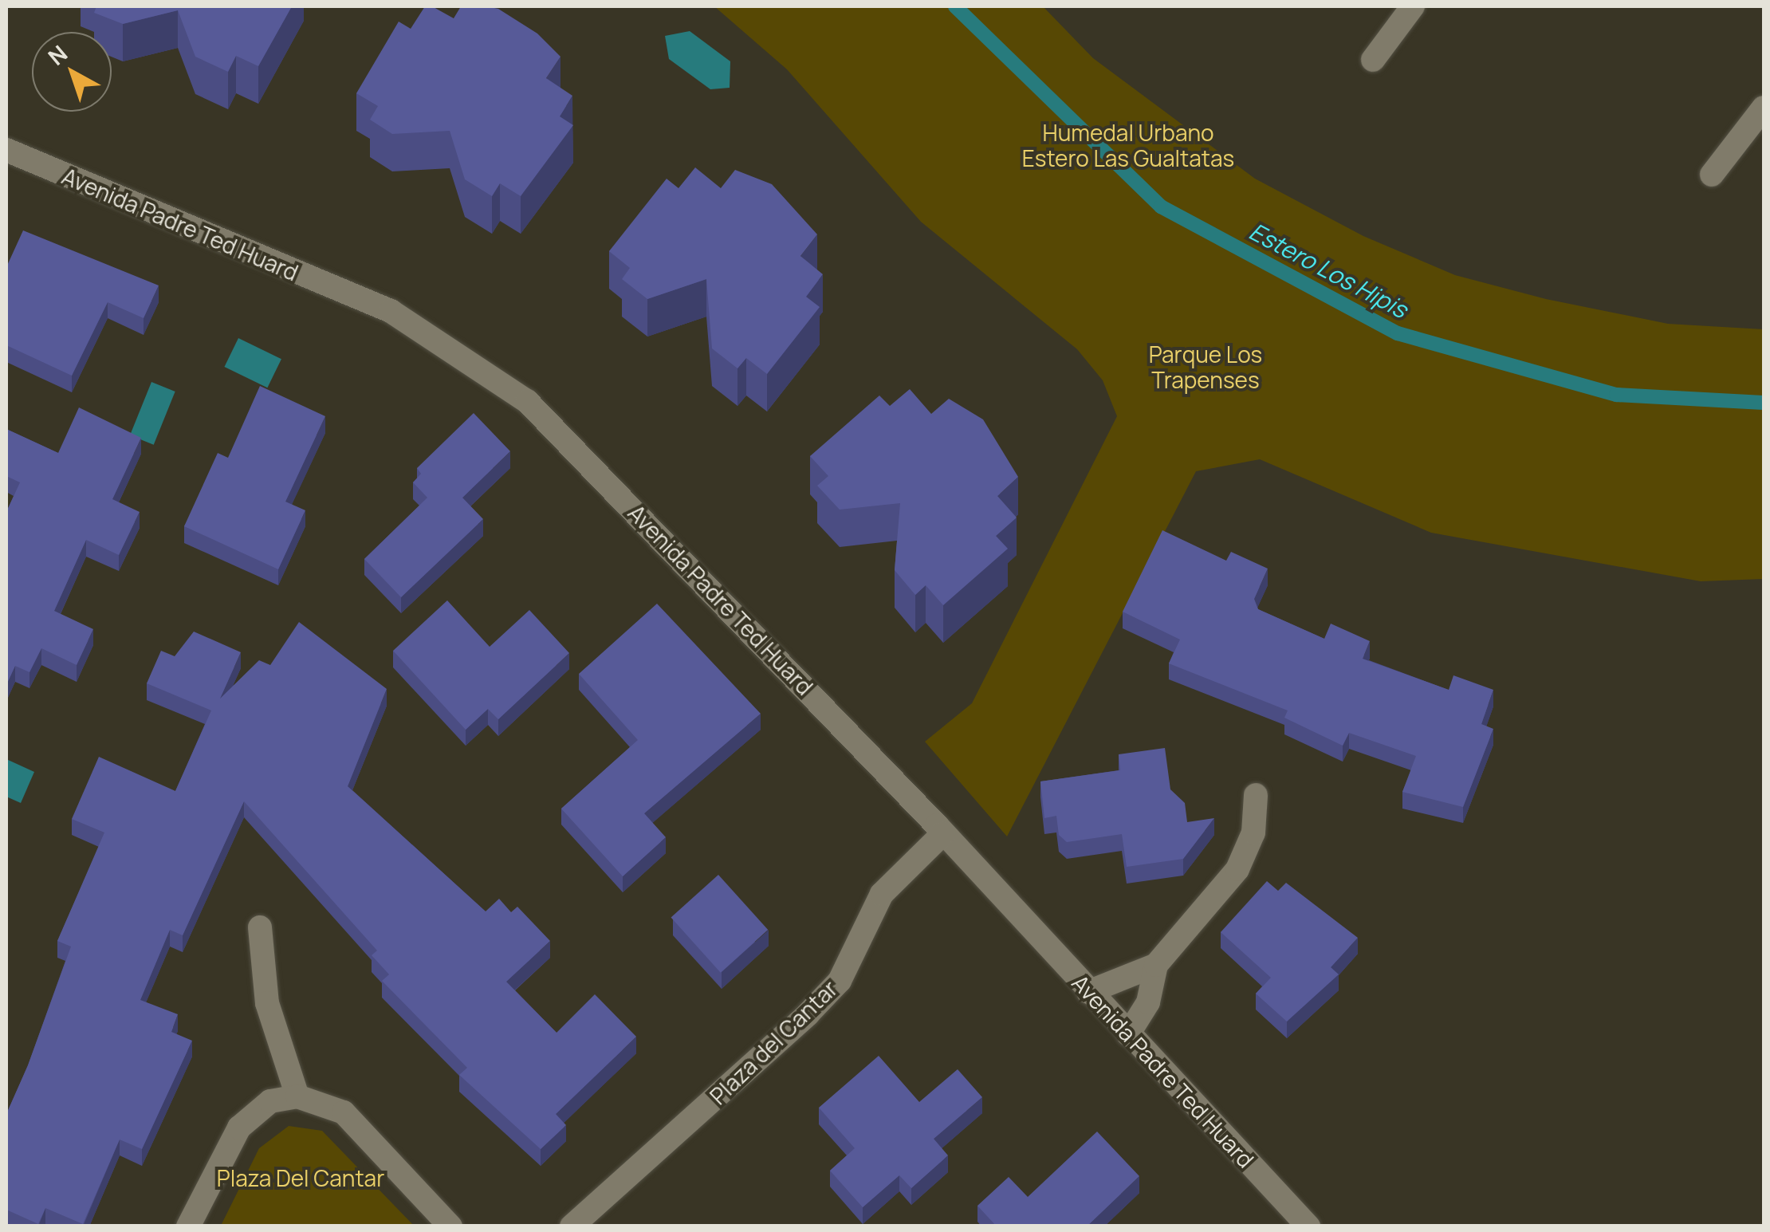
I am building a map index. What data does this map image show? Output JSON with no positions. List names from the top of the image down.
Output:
{
  "streets": {
    "street": ["Avenida Padre Ted Huard", "Plaza del Cantar"]
  },
  "crossings": [
    ["Avenida Padre Ted Huard", "Plaza del Cantar"]
  ],
  "water": ["Estero Los Hipis"],
  "parks": ["Humedal Urbano Estero Las Gualtatas", "Parque Los Trapenses", "Plaza Del Cantar"],
  "north": "top left"
}
